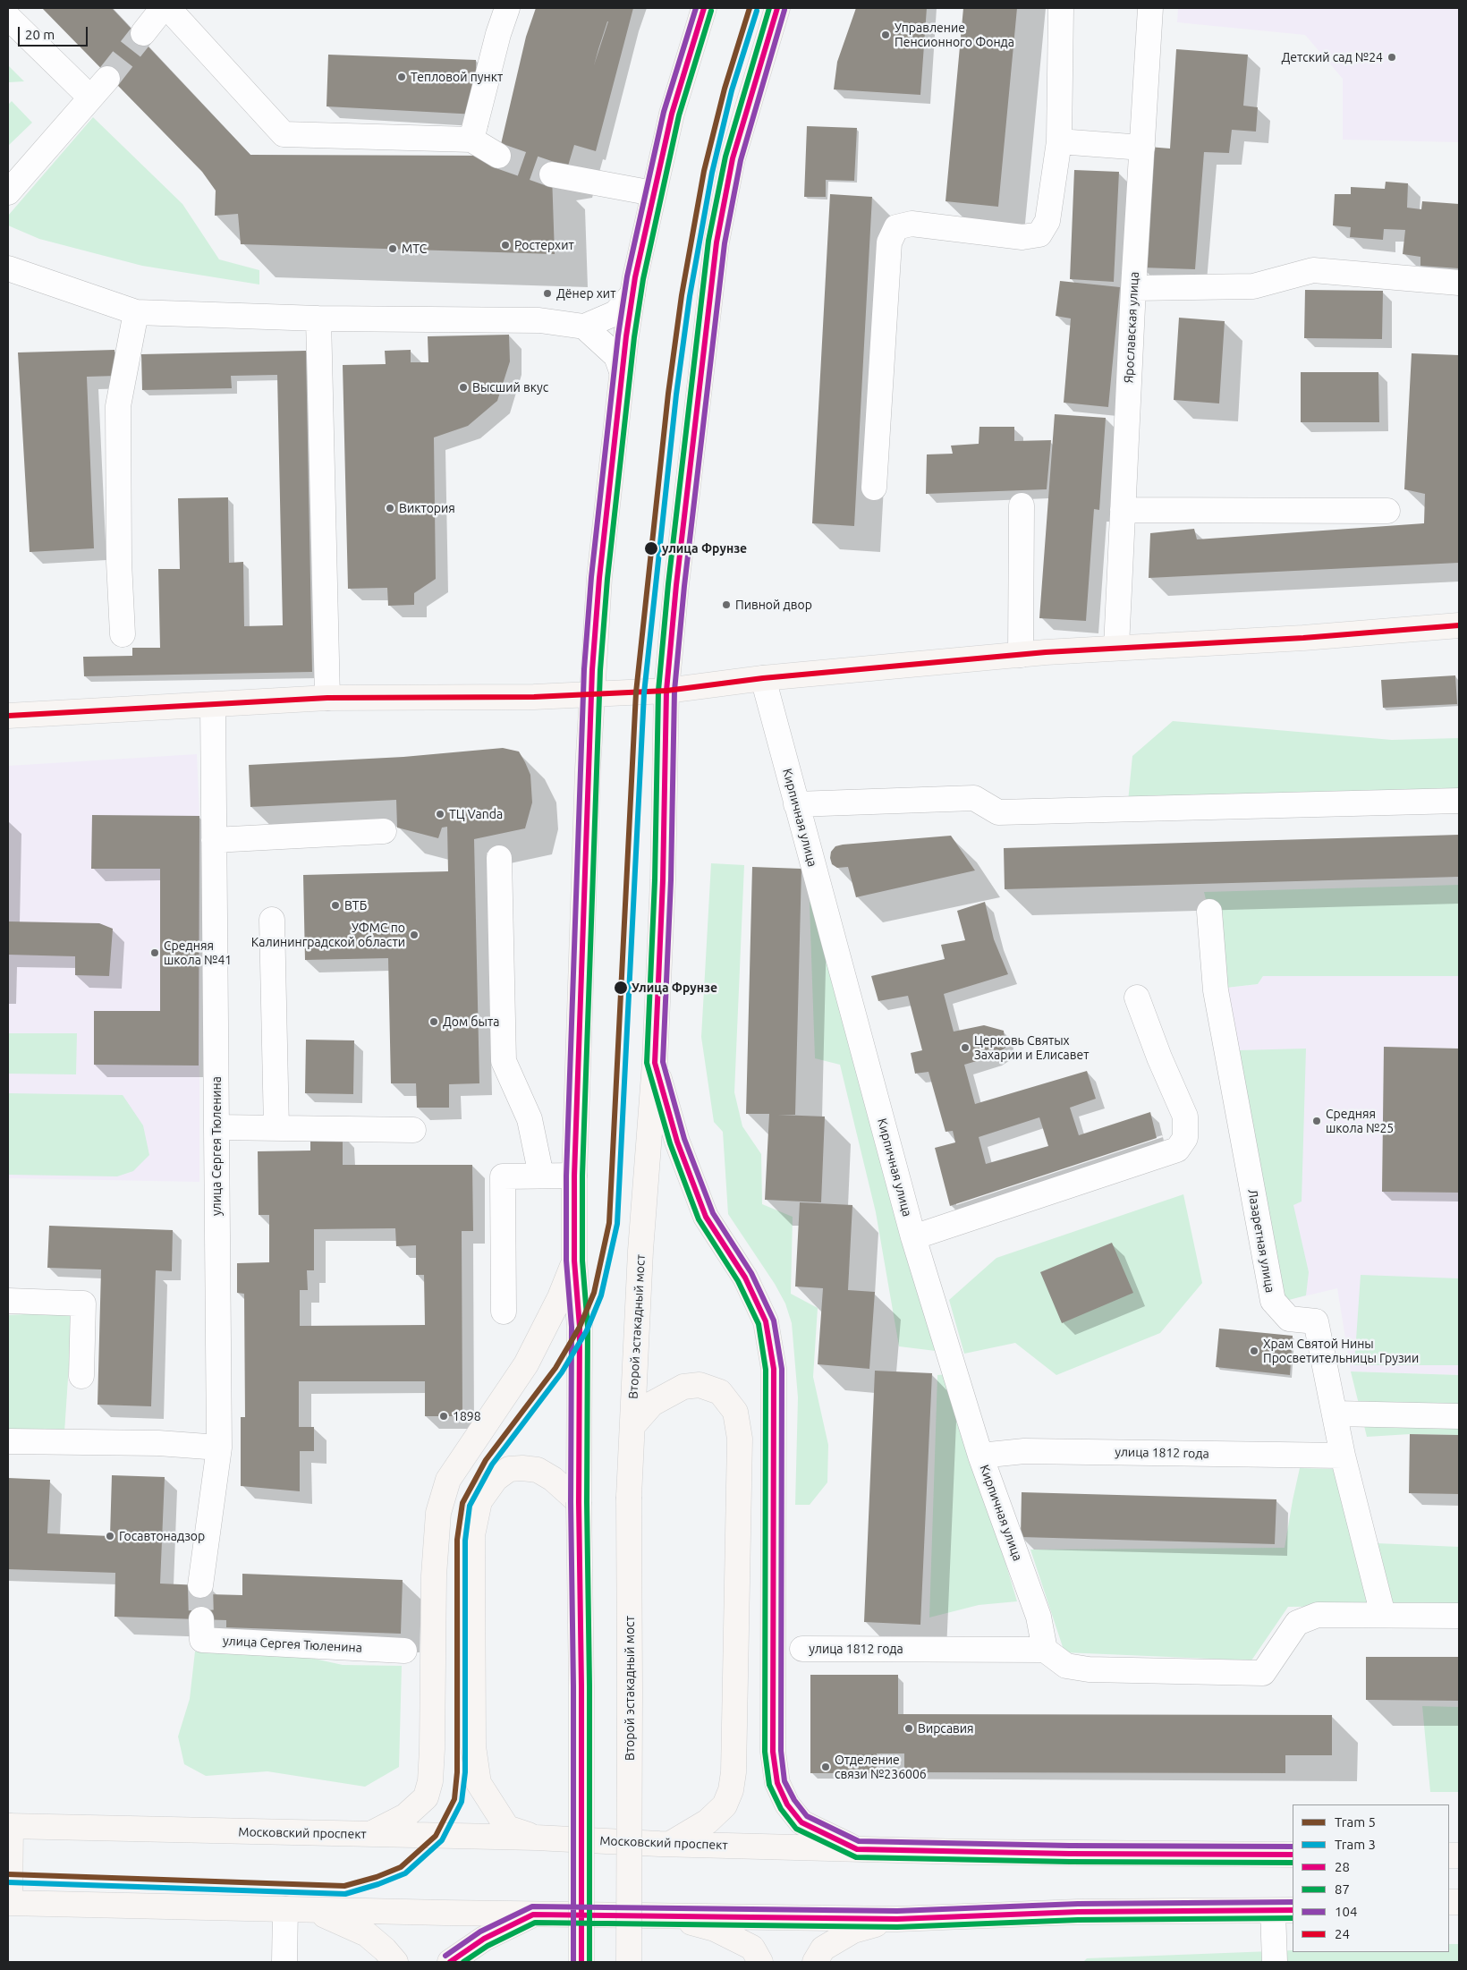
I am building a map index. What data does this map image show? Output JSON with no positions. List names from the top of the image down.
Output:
{
  "streets": {
    "main road": ["Второй эстакадный мост", "Московский проспект"],
    "street": [
      "Ярославская улица",
      "Кирпичная улица",
      "улица Сергея Тюленина",
      "Лазаретная улица",
      "улица 1812 года"
    ]
  },
  "crossings": [
    ["Кирпичная улица", "улица 1812 года"],
    ["Лазаретная улица", "улица 1812 года"]
  ],
  "places": [
    "Управление Пенсионного Фонда",
    "Детский сад №24",
    "Тепловой пункт",
    "Ростерхит",
    "МТС",
    "Дёнер хит",
    "Высший вкус",
    "Виктория",
    "улица Фрунзе",
    "Пивной двор",
    "ТЦ Vanda",
    "ВТБ",
    "УФМС по Калининградской области",
    "Средняя школа №41",
    "Улица Фрунзе",
    "Дом быта",
    "Церковь Святых Захарии и Елисавет",
    "Средняя школа №25",
    "Храм Святой Нины Просветительницы Грузии",
    "1898",
    "Госавтонадзор",
    "Вирсавия",
    "Отделение связи №236006"
  ],
  "lines": [
    "tram line 5",
    "transit line 28",
    "transit line 87",
    "transit line 104",
    "tram line 3",
    "transit line 24"
  ],
  "legend": [
    "Tram 5",
    "Tram 3",
    "28",
    "87",
    "104",
    "24"
  ],
  "scale_bar": "20 m"
}
